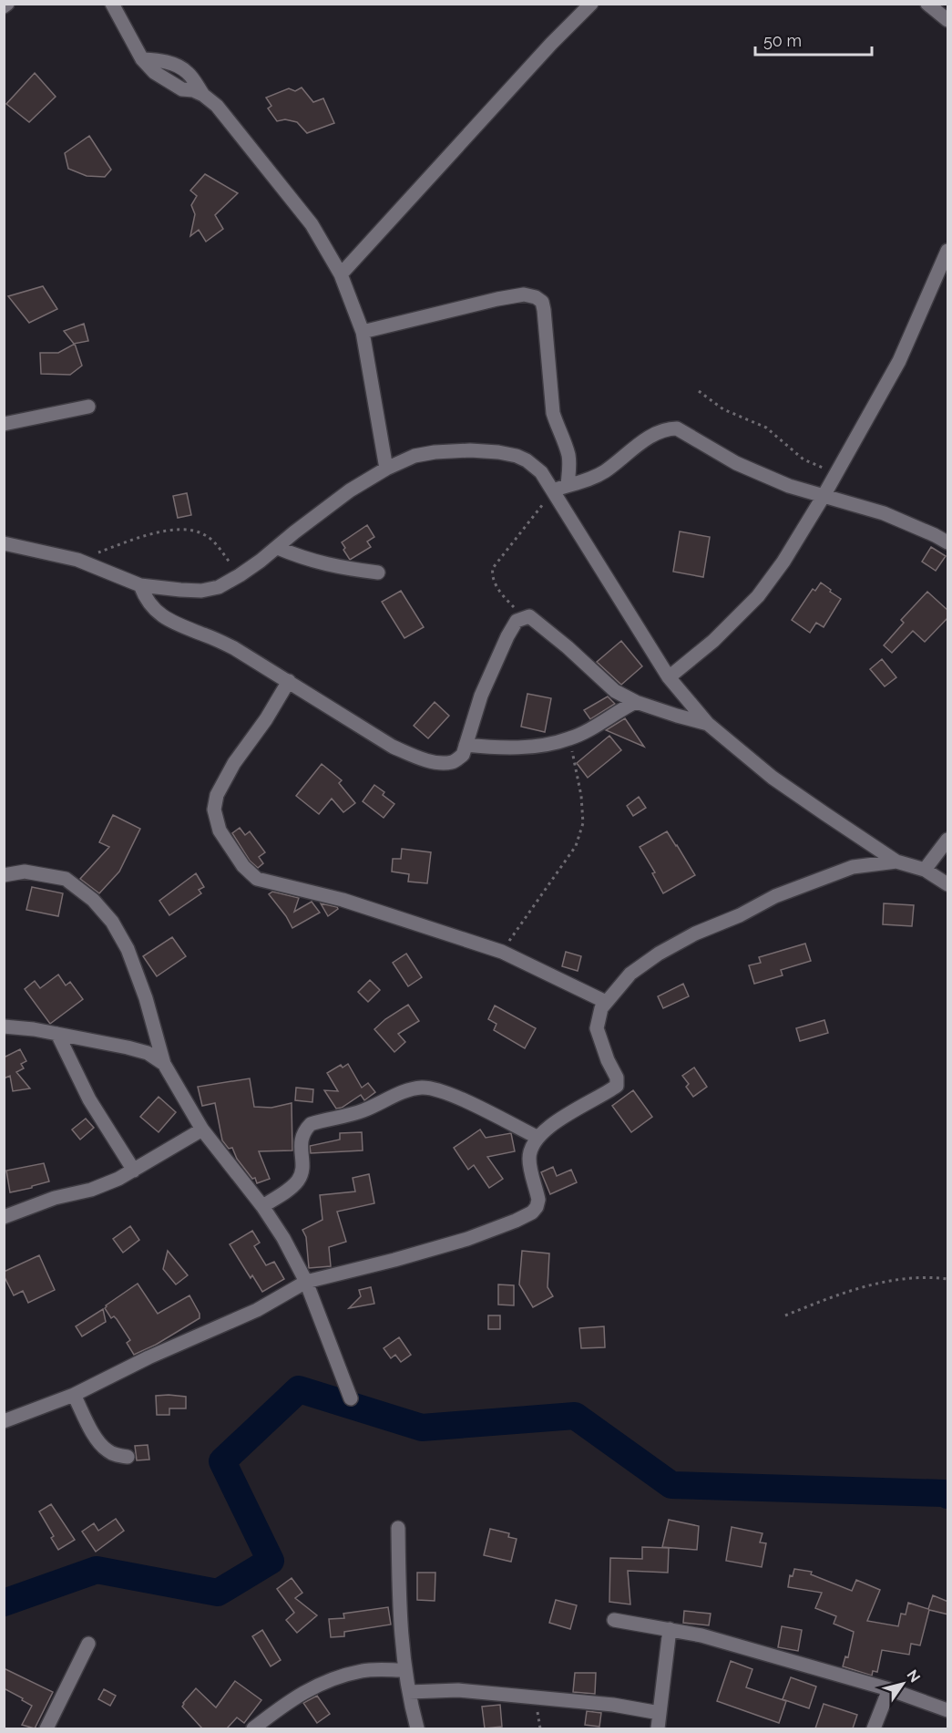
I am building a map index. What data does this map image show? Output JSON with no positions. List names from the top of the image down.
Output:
{
  "scale_bar": "50 m",
  "north": "top right"
}
